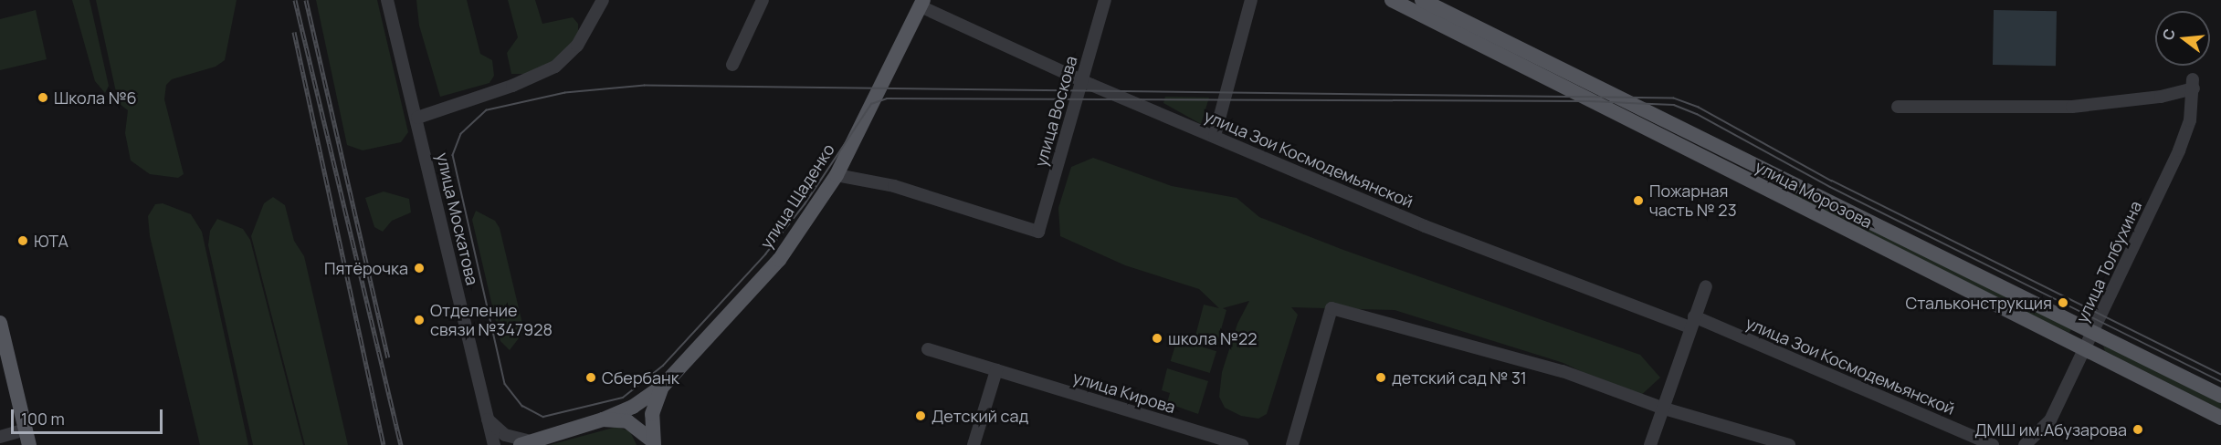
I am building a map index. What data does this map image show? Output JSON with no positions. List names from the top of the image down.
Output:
{
  "streets": {
    "main road": ["улица Морозова", "улица Щаденко"],
    "street": [
      "улица Воскова",
      "улица Зои Космодемьянской",
      "улица Москатова",
      "улица Толбухина",
      "улица Кирова"
    ]
  },
  "crossings": [
    ["улица Воскова", "улица Зои Космодемьянской"],
    ["улица Воскова", "улица Щаденко"],
    ["улица Зои Космодемьянской", "улица Щаденко"],
    ["улица Морозова", "улица Толбухина"]
  ],
  "places": [
    "Школа №6",
    "Пожарная часть № 23",
    "ЮТА",
    "Пятёрочка",
    "Стальконструкция",
    "Отделение связи №347928",
    "школа №22",
    "Сбербанк",
    "детский сад № 31",
    "Детский сад",
    "ДМШ им.Абузарова"
  ],
  "scale_bar": "100 m",
  "north": "left"
}
